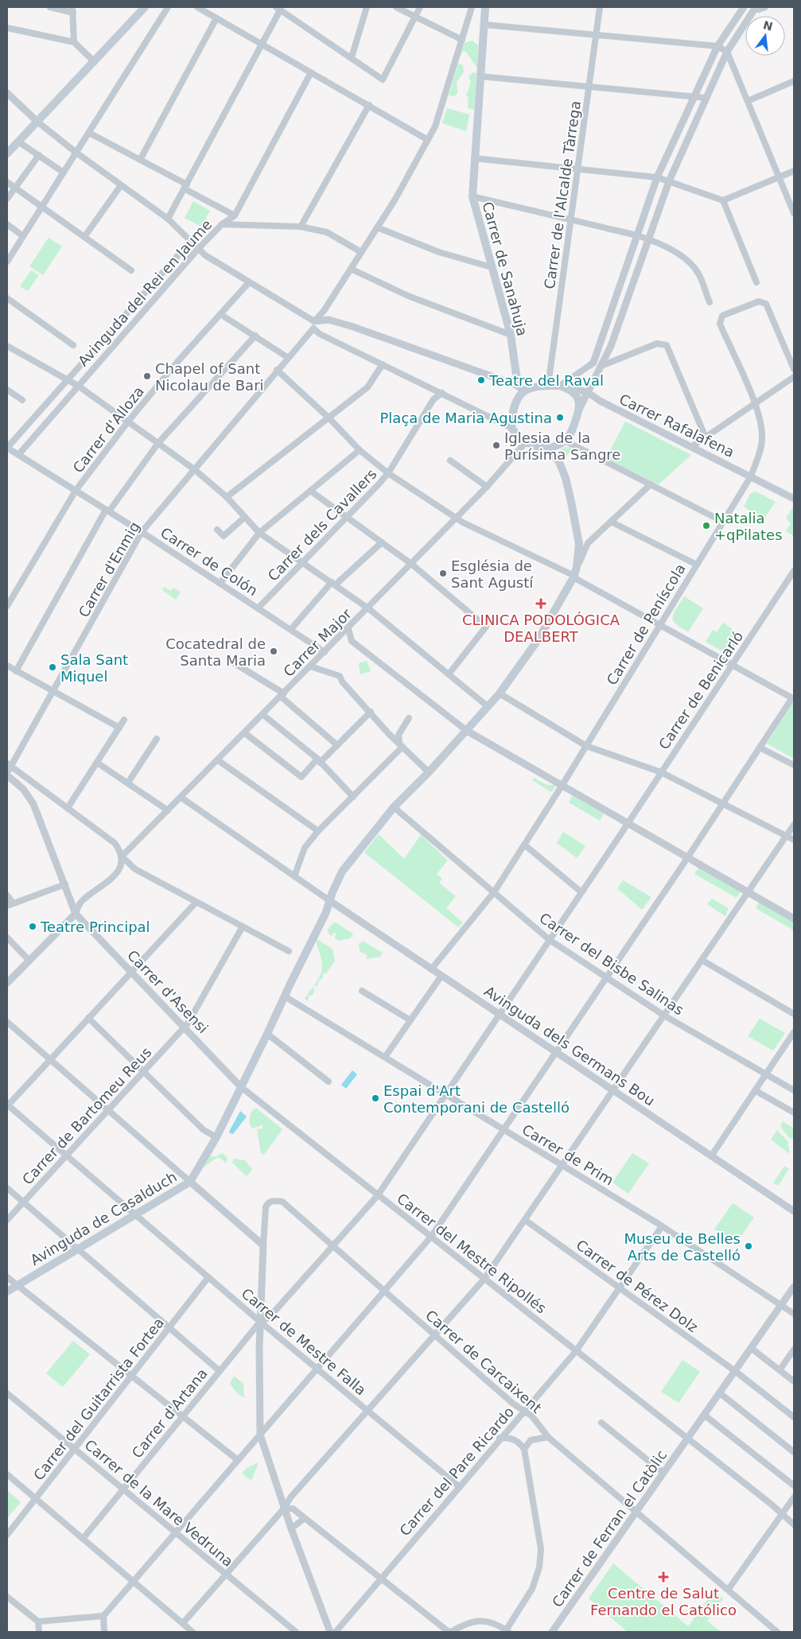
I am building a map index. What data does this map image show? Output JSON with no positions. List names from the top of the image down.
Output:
{
  "streets": {
    "main road": ["Carrer de Sanahuja", "Avinguda de Casalduch"],
    "street": [
      "Carrer de l'Alcalde Tàrrega",
      "Avinguda del Rei en Jaume",
      "Carrer Rafalafena",
      "Carrer d'Alloza",
      "Carrer dels Cavallers",
      "Carrer de Colón",
      "Carrer d'Enmig",
      "Carrer de Peníscola",
      "Carrer Major",
      "Carrer de Benicarló",
      "Carrer del Bisbe Salinas",
      "Carrer d'Asensi",
      "Avinguda dels Germans Bou",
      "Carrer de Bartomeu Reus",
      "Carrer de Prim",
      "Carrer del Mestre Ripollés",
      "Carrer de Pérez Dolz",
      "Carrer de Mestre Falla",
      "Carrer de Carcaixent",
      "Carrer del Guitarrista Fortea",
      "Carrer d'Artana",
      "Carrer del Pare Ricardo",
      "Carrer de la Mare Vedruna",
      "Carrer de Ferran el Catòlic"
    ]
  },
  "crossings": [
    ["Carrer de l'Alcalde Tàrrega", "Carrer de Sanahuja"],
    ["Carrer de l'Alcalde Tàrrega", "Carrer Rafalafena"],
    ["Carrer de l'Alcalde Tàrrega", "Carrer Major"],
    ["Carrer de l'Alcalde Tàrrega", "Avinguda de Casalduch"],
    ["Carrer de Sanahuja", "Carrer Rafalafena"],
    ["Carrer de Sanahuja", "Carrer Major"],
    ["Carrer de Sanahuja", "Avinguda de Casalduch"],
    ["Avinguda del Rei en Jaume", "Carrer de Colón"],
    ["Carrer Rafalafena", "Carrer de Peníscola"],
    ["Carrer Rafalafena", "Carrer Major"],
    ["Carrer Rafalafena", "Avinguda de Casalduch"],
    ["Carrer d'Alloza", "Carrer de Colón"],
    ["Carrer dels Cavallers", "Carrer de Colón"],
    ["Carrer de Colón", "Carrer d'Enmig"],
    ["Carrer de Colón", "Carrer Major"],
    ["Carrer de Peníscola", "Carrer del Bisbe Salinas"],
    ["Carrer de Peníscola", "Avinguda dels Germans Bou"],
    ["Carrer Major", "Avinguda de Casalduch"],
    ["Carrer de Benicarló", "Carrer del Bisbe Salinas"],
    ["Carrer de Benicarló", "Avinguda dels Germans Bou"],
    ["Carrer de Benicarló", "Carrer de Prim"],
    ["Carrer de Benicarló", "Carrer d'Artana"],
    ["Carrer del Bisbe Salinas", "Avinguda de Casalduch"],
    ["Carrer d'Asensi", "Carrer de Bartomeu Reus"],
    ["Carrer d'Asensi", "Avinguda de Casalduch"],
    ["Carrer d'Asensi", "Carrer del Mestre Ripollés"],
    ["Avinguda dels Germans Bou", "Avinguda de Casalduch"],
    ["Carrer de Bartomeu Reus", "Carrer de Mestre Falla"],
    ["Carrer de Prim", "Avinguda de Casalduch"],
    ["Carrer de Prim", "Carrer d'Artana"],
    ["Carrer de Prim", "Carrer del Pare Ricardo"],
    ["Carrer de Prim", "Carrer de Ferran el Catòlic"],
    ["Avinguda de Casalduch", "Carrer del Mestre Ripollés"],
    ["Avinguda de Casalduch", "Carrer de Mestre Falla"],
    ["Carrer del Mestre Ripollés", "Carrer d'Artana"],
    ["Carrer del Mestre Ripollés", "Carrer del Pare Ricardo"],
    ["Carrer del Mestre Ripollés", "Carrer de Ferran el Catòlic"],
    ["Carrer de Pérez Dolz", "Carrer del Pare Ricardo"],
    ["Carrer de Pérez Dolz", "Carrer de Ferran el Catòlic"],
    ["Carrer de Mestre Falla", "Carrer del Guitarrista Fortea"],
    ["Carrer de Mestre Falla", "Carrer d'Artana"],
    ["Carrer de Mestre Falla", "Carrer del Pare Ricardo"],
    ["Carrer de Carcaixent", "Carrer d'Artana"],
    ["Carrer de Carcaixent", "Carrer del Pare Ricardo"],
    ["Carrer de Carcaixent", "Carrer de Ferran el Catòlic"],
    ["Carrer del Guitarrista Fortea", "Carrer de la Mare Vedruna"],
    ["Carrer d'Artana", "Carrer de la Mare Vedruna"]
  ],
  "places": {
    "other": [
      "Chapel of Sant Nicolau de Bari",
      "Teatre del Raval",
      "Plaça de Maria Agustina",
      "Iglesia de la Purísima Sangre",
      "Natalia +qPilates",
      "Església de Sant Agustí",
      "Cocatedral de Santa Maria",
      "Sala Sant Miquel",
      "Teatre Principal",
      "Espai d'Art Contemporani de Castelló",
      "Museu de Belles Arts de Castelló"
    ],
    "health": ["CLINICA PODOLÓGICA DEALBERT", "Centre de Salut Fernando el Católico"]
  },
  "north": "top"
}
